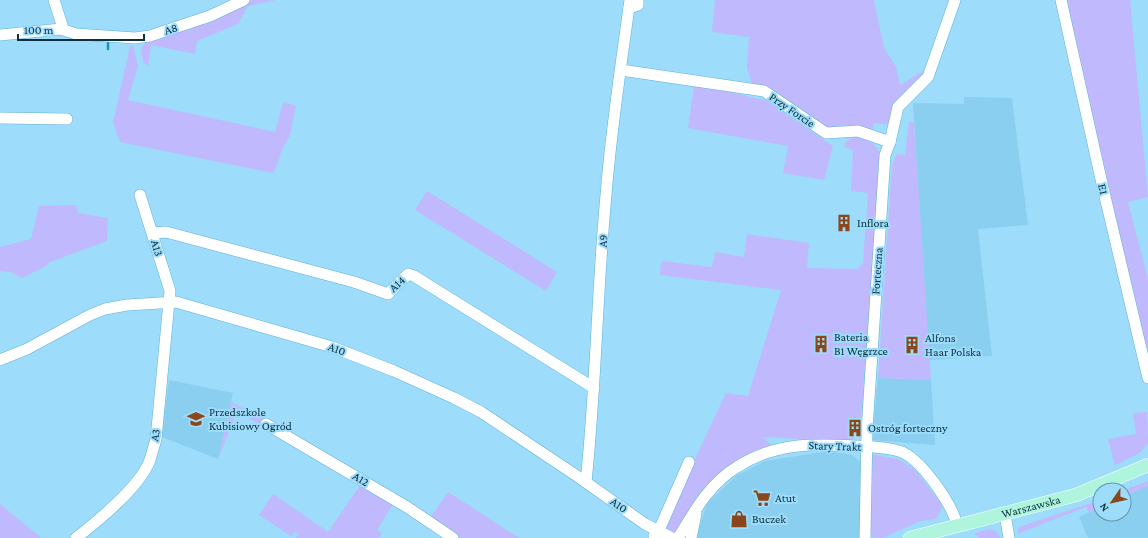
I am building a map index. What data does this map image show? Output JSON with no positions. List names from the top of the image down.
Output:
{
  "streets": {
    "main road": ["Warszawska"],
    "street": [
      "A8",
      "Przy Forcie",
      "E1",
      "A9",
      "A13",
      "Forteczna",
      "A14",
      "A10",
      "A3",
      "Stary Trakt",
      "A12"
    ]
  },
  "crossings": [
    ["Przy Forcie", "A9"],
    ["Przy Forcie", "Forteczna"],
    ["A9", "A14"],
    ["A9", "A10"],
    ["A13", "A14"],
    ["A13", "A10"],
    ["A13", "A3"],
    ["Forteczna", "Stary Trakt"],
    ["A10", "A3"],
    ["Stary Trakt", "Warszawska"]
  ],
  "places": {
    "building": [
      "Inflora",
      "Bateria B1 Węgrzce",
      "Alfons Haar Polska",
      "Ostróg forteczny"
    ],
    "school or university": ["Przedszkole Kubisiowy Ogród"],
    "supermarket": ["Atut"],
    "shop": ["Buczek"]
  },
  "scale_bar": "100 m",
  "north": "bottom left"
}
